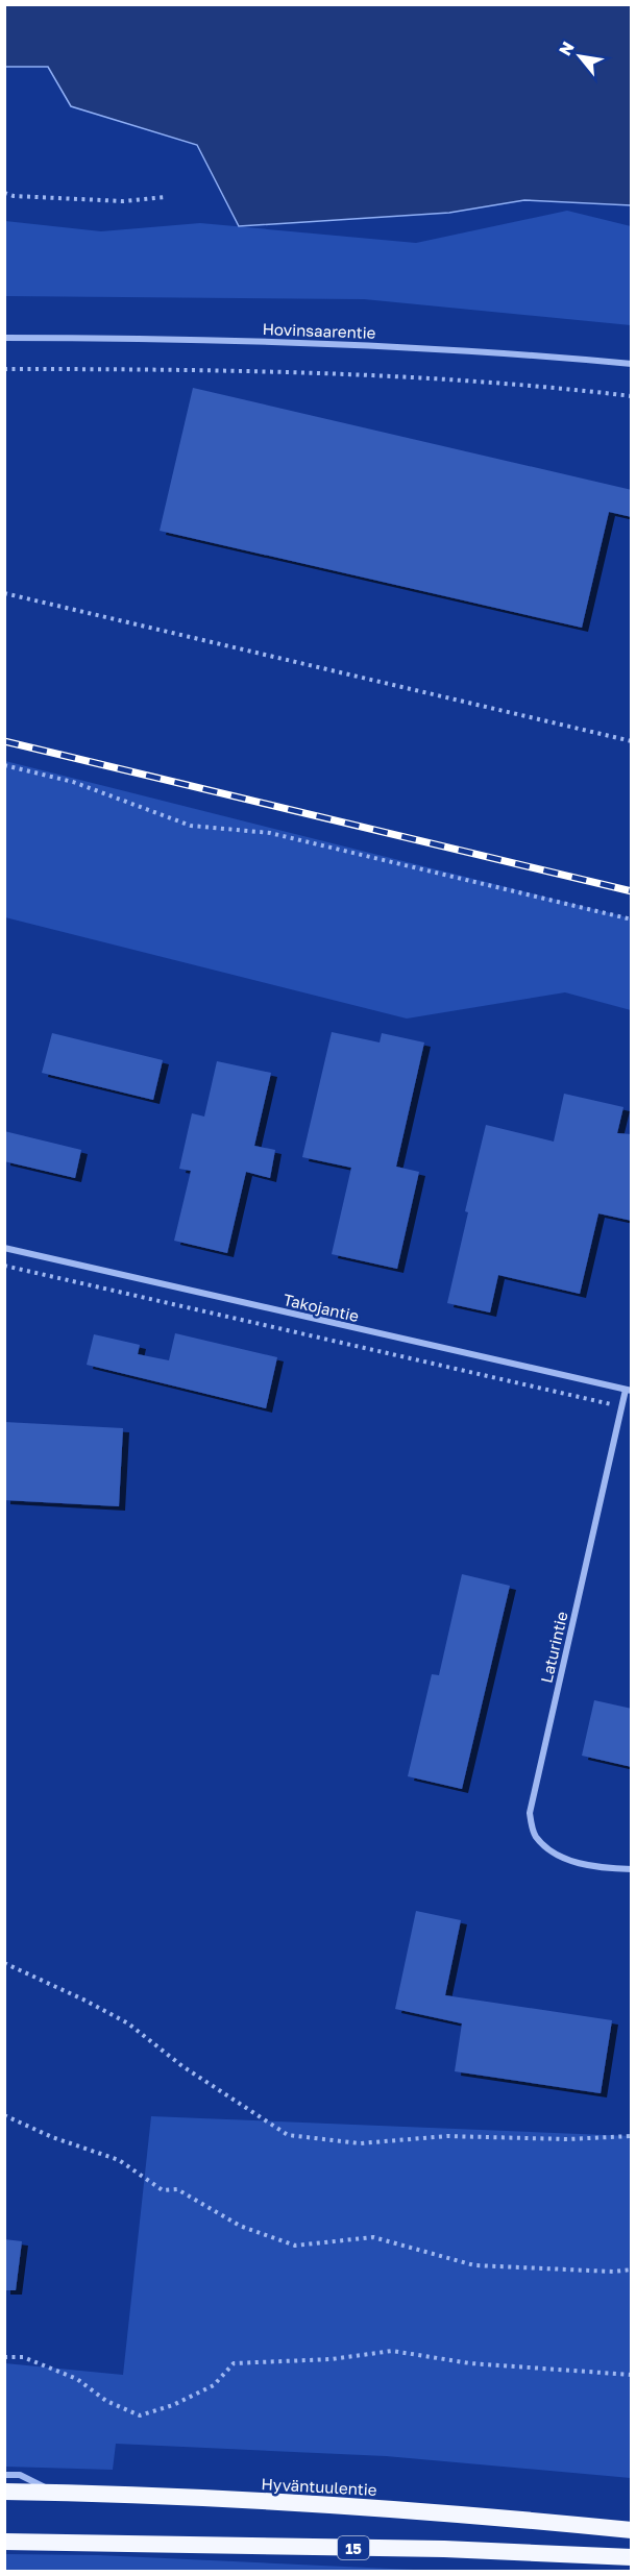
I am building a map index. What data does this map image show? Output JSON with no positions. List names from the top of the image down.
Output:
{
  "streets": {
    "highway": ["Hyväntuulentie", "15"],
    "street": ["Hovinsaarentie", "Takojantie", "Laturintie"]
  },
  "crossings": [
    ["Takojantie", "Laturintie"]
  ],
  "north": "top left"
}
